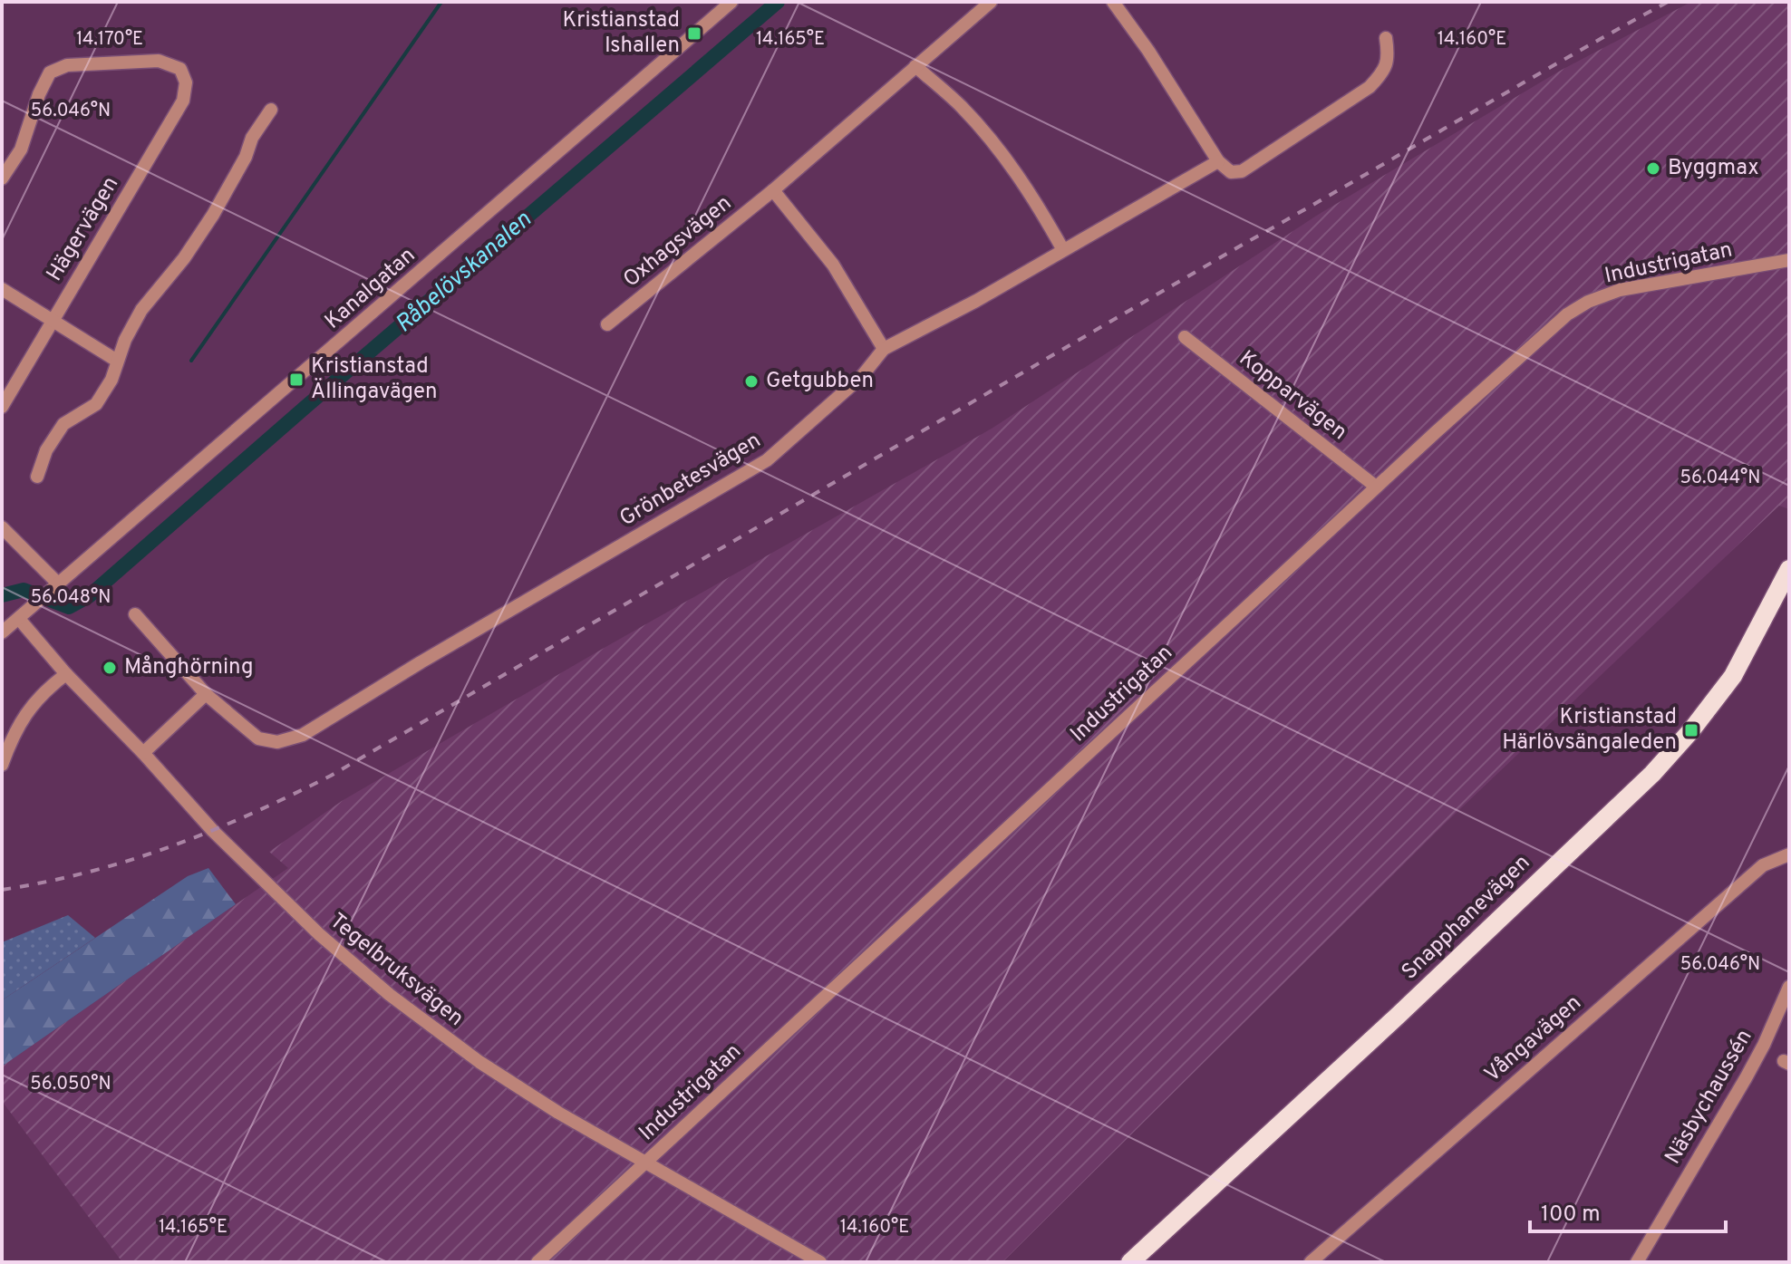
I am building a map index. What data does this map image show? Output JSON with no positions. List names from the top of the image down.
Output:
{
  "streets": {
    "main road": ["Snapphanevägen"],
    "street": [
      "Hägervägen",
      "Oxhagsvägen",
      "Industrigatan",
      "Kanalgatan",
      "Kopparvägen",
      "Grönbetesvägen",
      "Tegelbruksvägen",
      "Vångavägen",
      "Näsbychaussén"
    ]
  },
  "crossings": [
    ["Industrigatan", "Kopparvägen"],
    ["Industrigatan", "Tegelbruksvägen"],
    ["Kanalgatan", "Tegelbruksvägen"]
  ],
  "water": ["Råbelövskanalen"],
  "places": {
    "transit": ["Kristianstad Ishallen", "Kristianstad Ällingavägen", "Kristianstad Härlövsängaleden"],
    "other": ["Byggmax", "Getgubben", "Månghörning"]
  },
  "scale_bar": "100 m",
  "coordinates": [
    "14.170°E",
    "14.165°E",
    "14.160°E",
    "56.046°N",
    "56.044°N",
    "56.048°N",
    "56.050°N"
  ]
}
